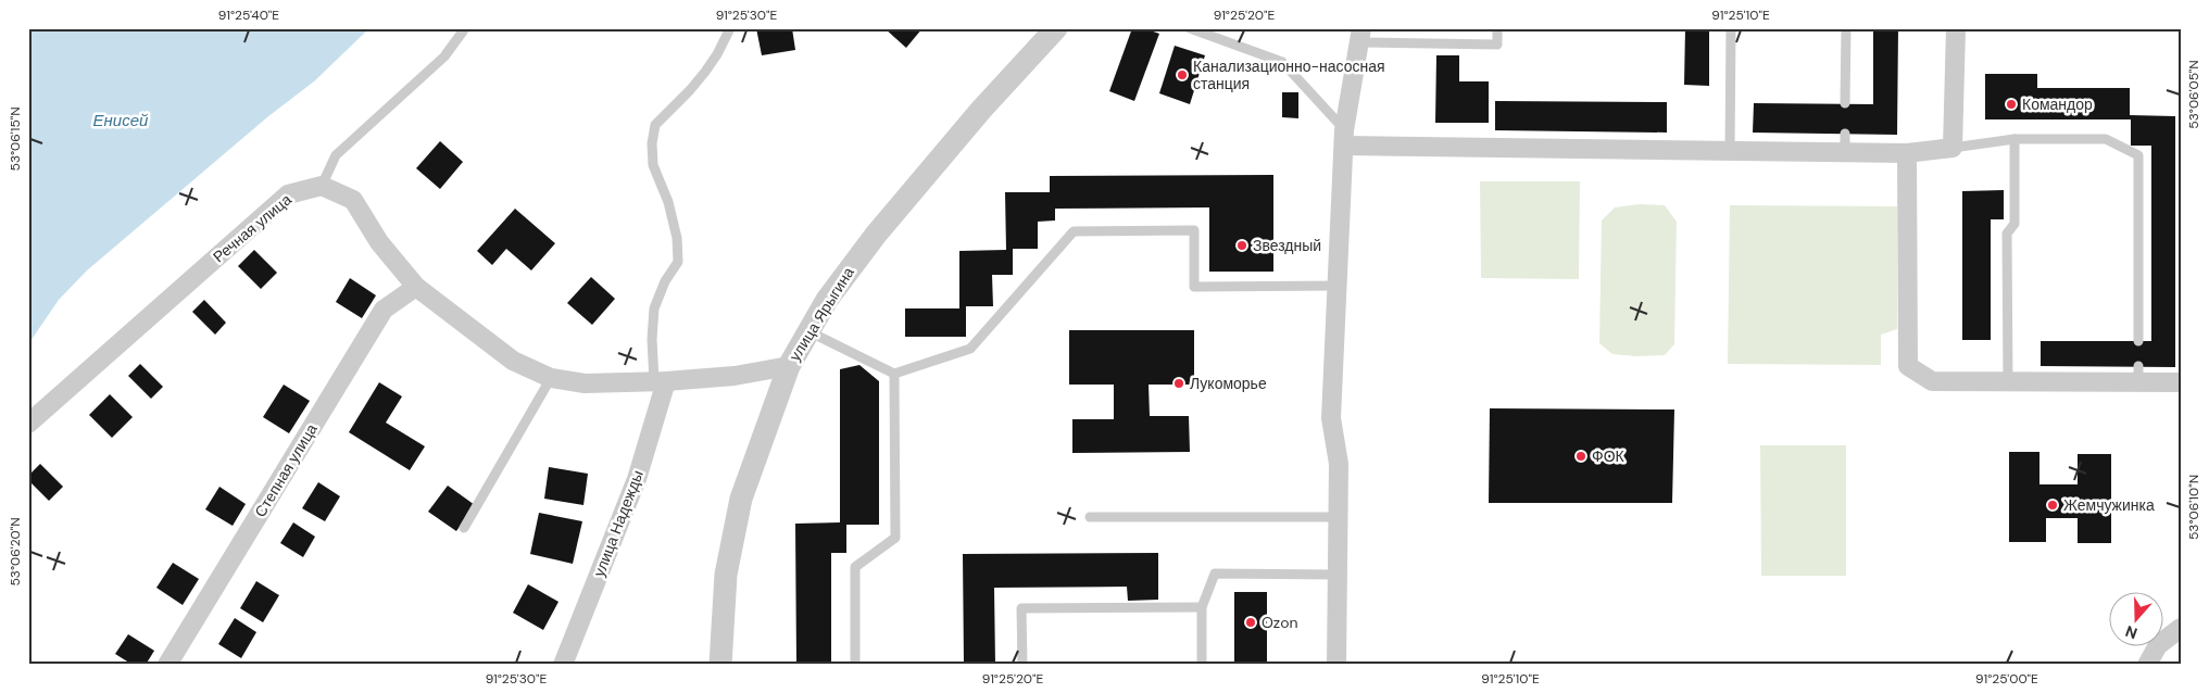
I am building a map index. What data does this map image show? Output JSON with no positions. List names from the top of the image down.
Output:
{
  "streets": {
    "street": [
      "Речная улица",
      "улица Ярыгина",
      "Степная улица",
      "улица Надежды"
    ]
  },
  "water": ["Енисей"],
  "places": [
    "Канализационно-насосная станция",
    "Командор",
    "Звездный",
    "Лукоморье",
    "ФОК",
    "Жемчужинка",
    "Ozon"
  ],
  "north": "bottom",
  "coordinates": [
    "91°25'40\"E",
    "91°25'30\"E",
    "91°25'20\"E",
    "91°25'10\"E",
    "53°06'05\"N",
    "53°06'15\"N",
    "53°06'10\"N",
    "53°06'20\"N",
    "91°25'00\"E"
  ]
}
